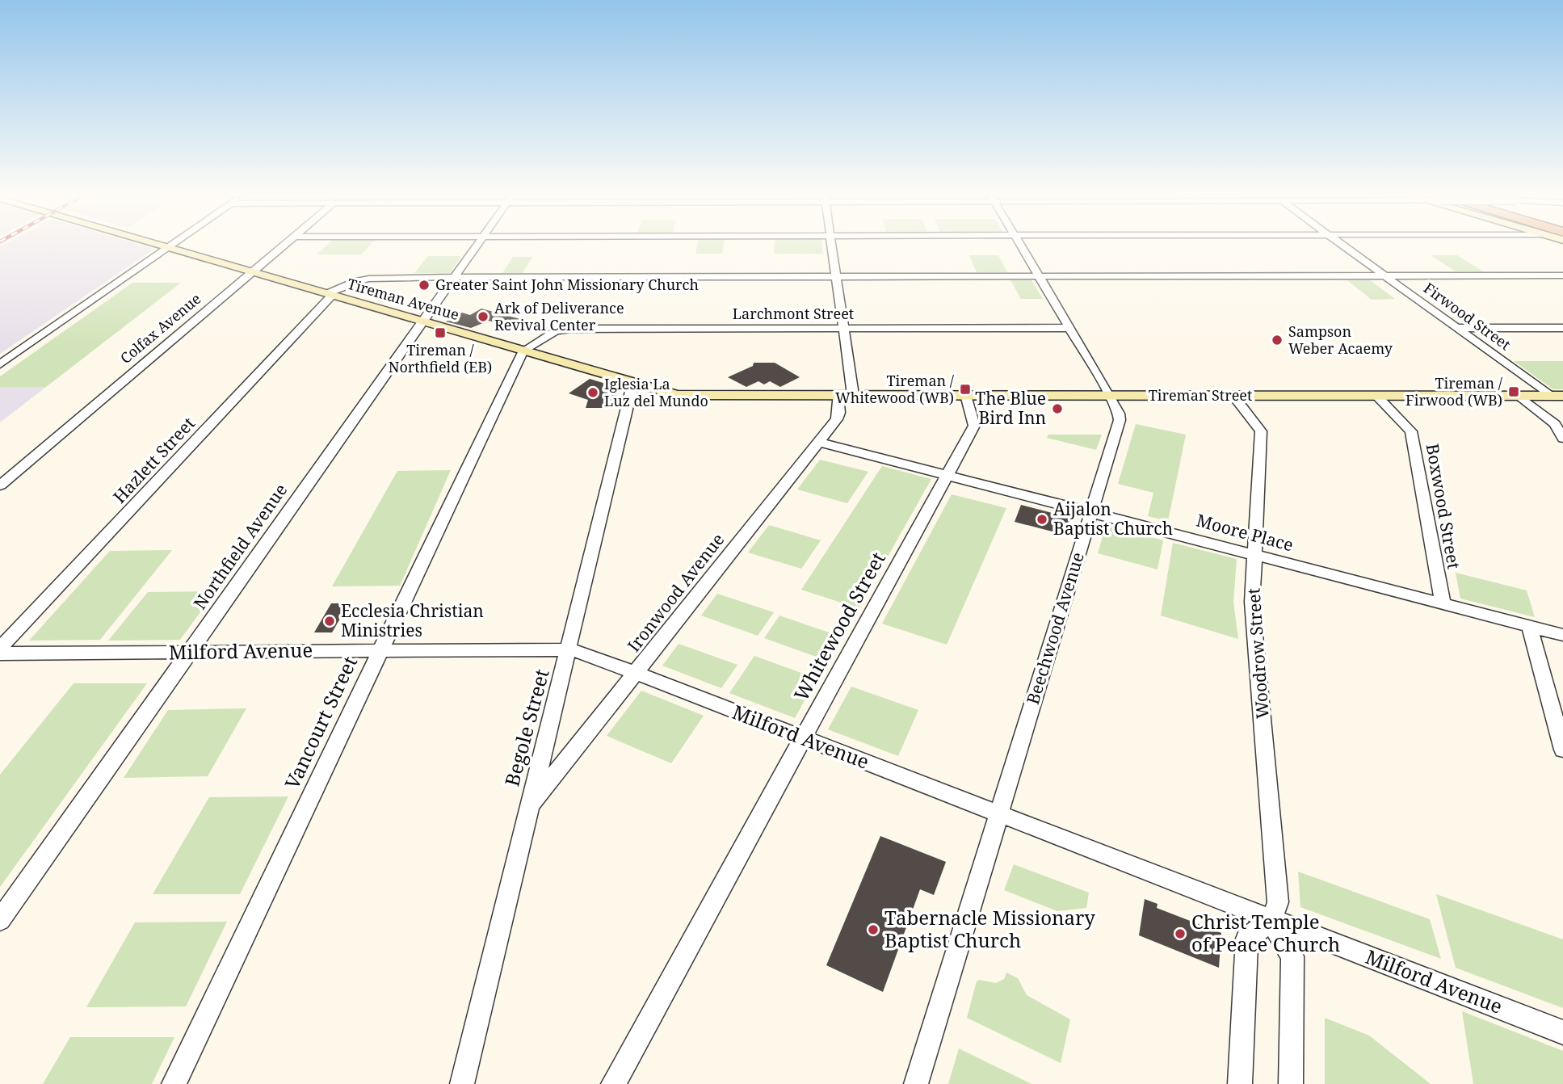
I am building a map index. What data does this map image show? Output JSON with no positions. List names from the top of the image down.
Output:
{
  "streets": {
    "street": [
      "Tireman Avenue",
      "Larchmont Street",
      "Firwood Street",
      "Colfax Avenue",
      "Tireman Street",
      "Hazlett Street",
      "Boxwood Street",
      "Moore Place",
      "Northfield Avenue",
      "Ironwood Avenue",
      "Whitewood Street",
      "Beechwood Avenue",
      "Milford Avenue",
      "Woodrow Street",
      "Vancourt Street",
      "Begole Street"
    ]
  },
  "crossings": [
    ["Tireman Avenue", "Larchmont Street"],
    ["Tireman Avenue", "Colfax Avenue"],
    ["Tireman Avenue", "Tireman Street"],
    ["Tireman Avenue", "Hazlett Street"],
    ["Tireman Avenue", "Northfield Avenue"],
    ["Tireman Avenue", "Ironwood Avenue"],
    ["Tireman Avenue", "Vancourt Street"],
    ["Tireman Avenue", "Begole Street"],
    ["Larchmont Street", "Beechwood Avenue"],
    ["Larchmont Street", "Vancourt Street"],
    ["Firwood Street", "Tireman Street"],
    ["Tireman Street", "Boxwood Street"],
    ["Tireman Street", "Ironwood Avenue"],
    ["Tireman Street", "Whitewood Street"],
    ["Tireman Street", "Beechwood Avenue"],
    ["Tireman Street", "Woodrow Street"],
    ["Boxwood Street", "Moore Place"],
    ["Moore Place", "Ironwood Avenue"],
    ["Moore Place", "Whitewood Street"],
    ["Moore Place", "Beechwood Avenue"],
    ["Moore Place", "Woodrow Street"],
    ["Northfield Avenue", "Milford Avenue"],
    ["Ironwood Avenue", "Milford Avenue"],
    ["Ironwood Avenue", "Begole Street"],
    ["Whitewood Street", "Milford Avenue"],
    ["Beechwood Avenue", "Milford Avenue"],
    ["Milford Avenue", "Woodrow Street"],
    ["Milford Avenue", "Vancourt Street"],
    ["Milford Avenue", "Begole Street"]
  ],
  "places": {
    "other": [
      "Greater Saint John Missionary Church",
      "Ark of Deliverance Revival Center",
      "Sampson Weber Acaemy",
      "Iglesia La Luz del Mundo",
      "The Blue Bird Inn",
      "Aijalon Baptist Church",
      "Ecclesia Christian Ministries",
      "Tabernacle Missionary Baptist Church",
      "Christ Temple of Peace Church"
    ],
    "transit": ["Tireman / Northfield (EB)", "Tireman / Whitewood (WB)", "Tireman / Firwood (WB)"]
  }
}
